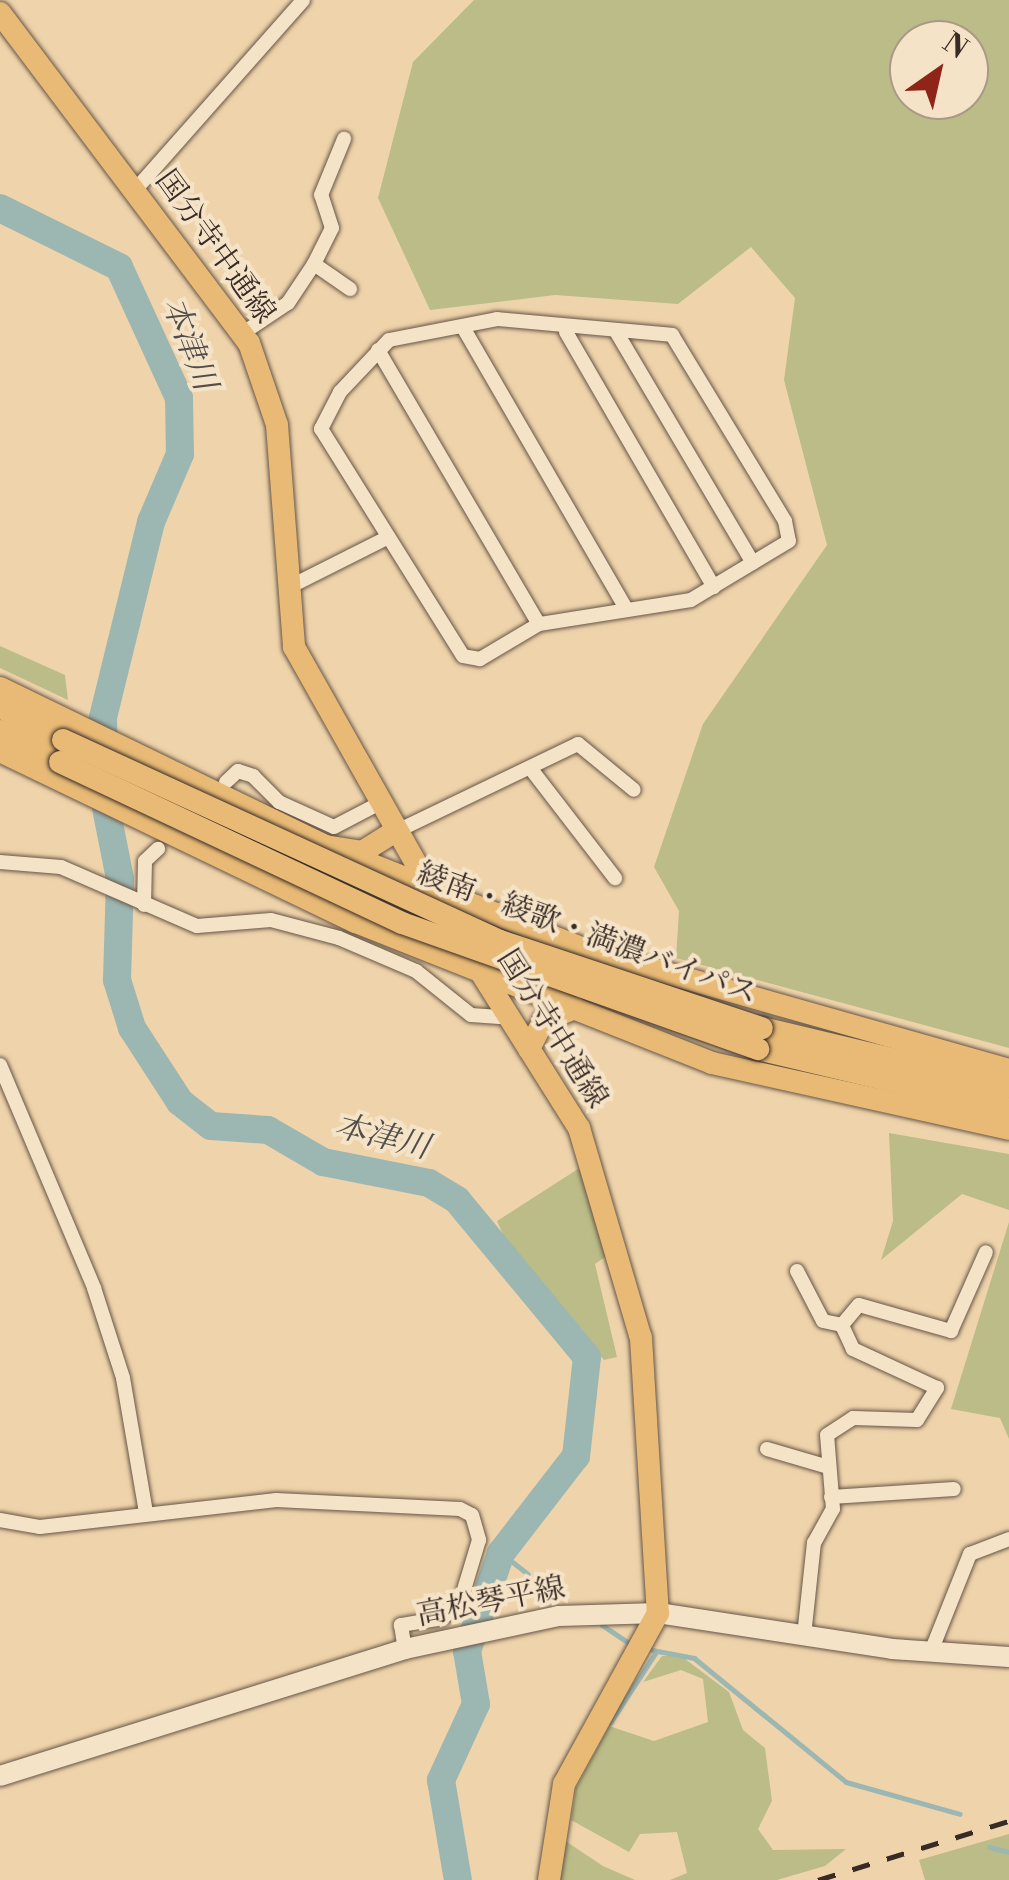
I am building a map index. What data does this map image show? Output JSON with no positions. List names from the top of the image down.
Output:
{
  "streets": {
    "main road": ["国分寺中通線", "綾南・綾歌・満濃バイパス", "高松琴平線"]
  },
  "crossings": [
    ["国分寺中通線", "高松琴平線"]
  ],
  "water": ["本津川"],
  "north": "top right"
}
